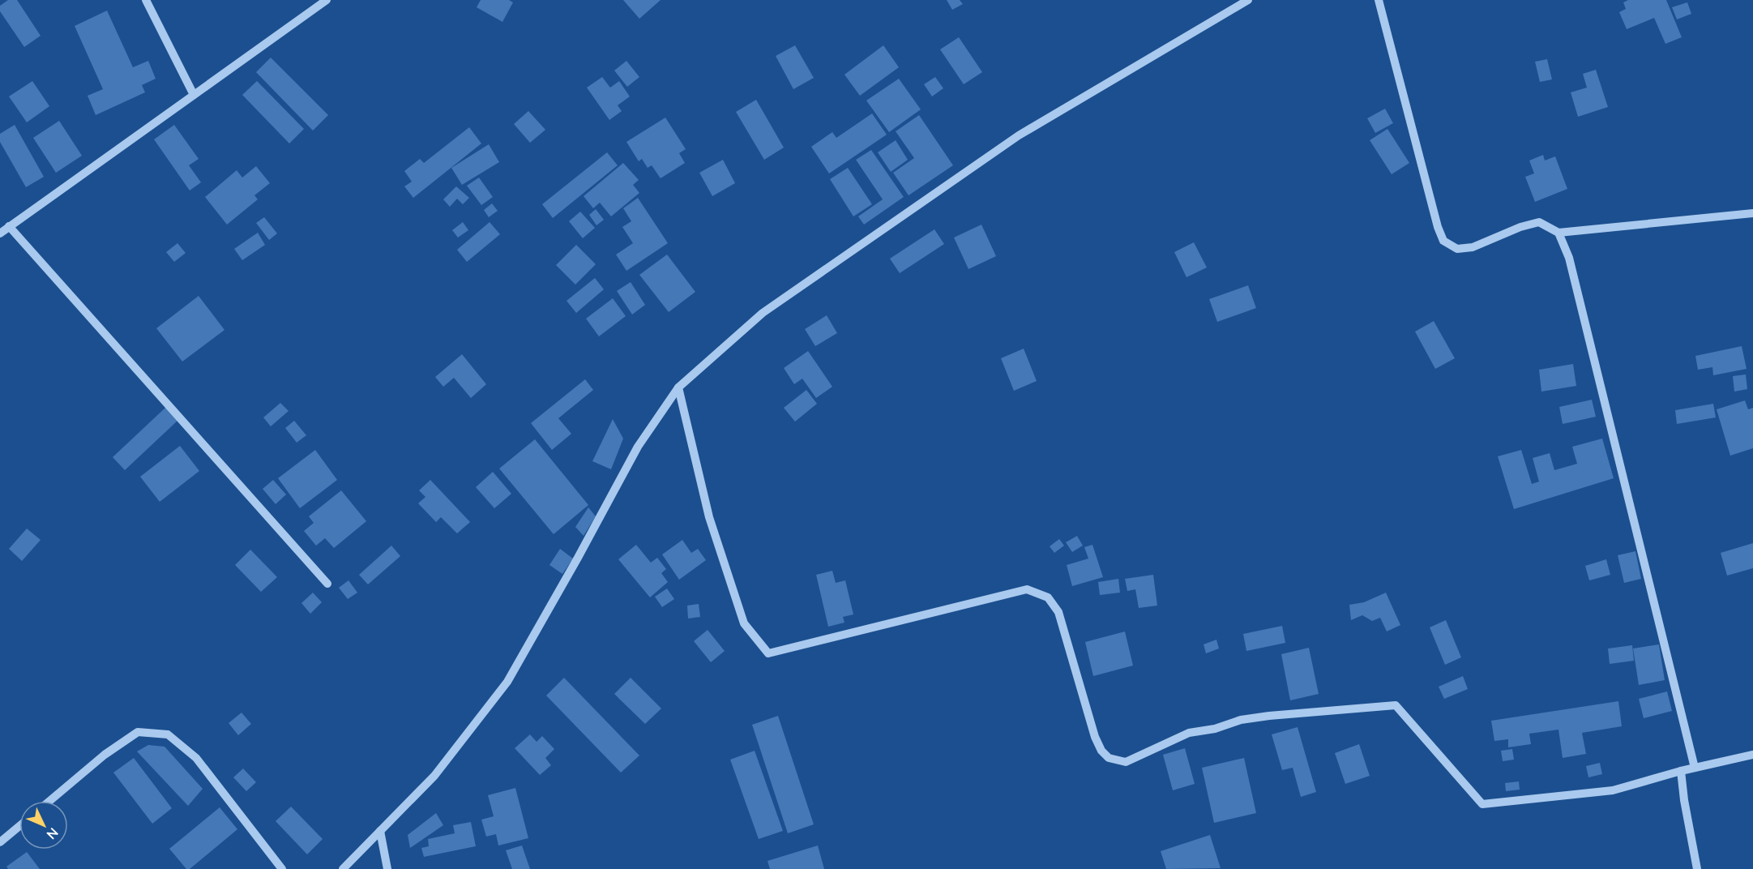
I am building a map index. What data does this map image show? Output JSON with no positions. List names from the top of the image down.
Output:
{
  "north": "bottom right"
}
